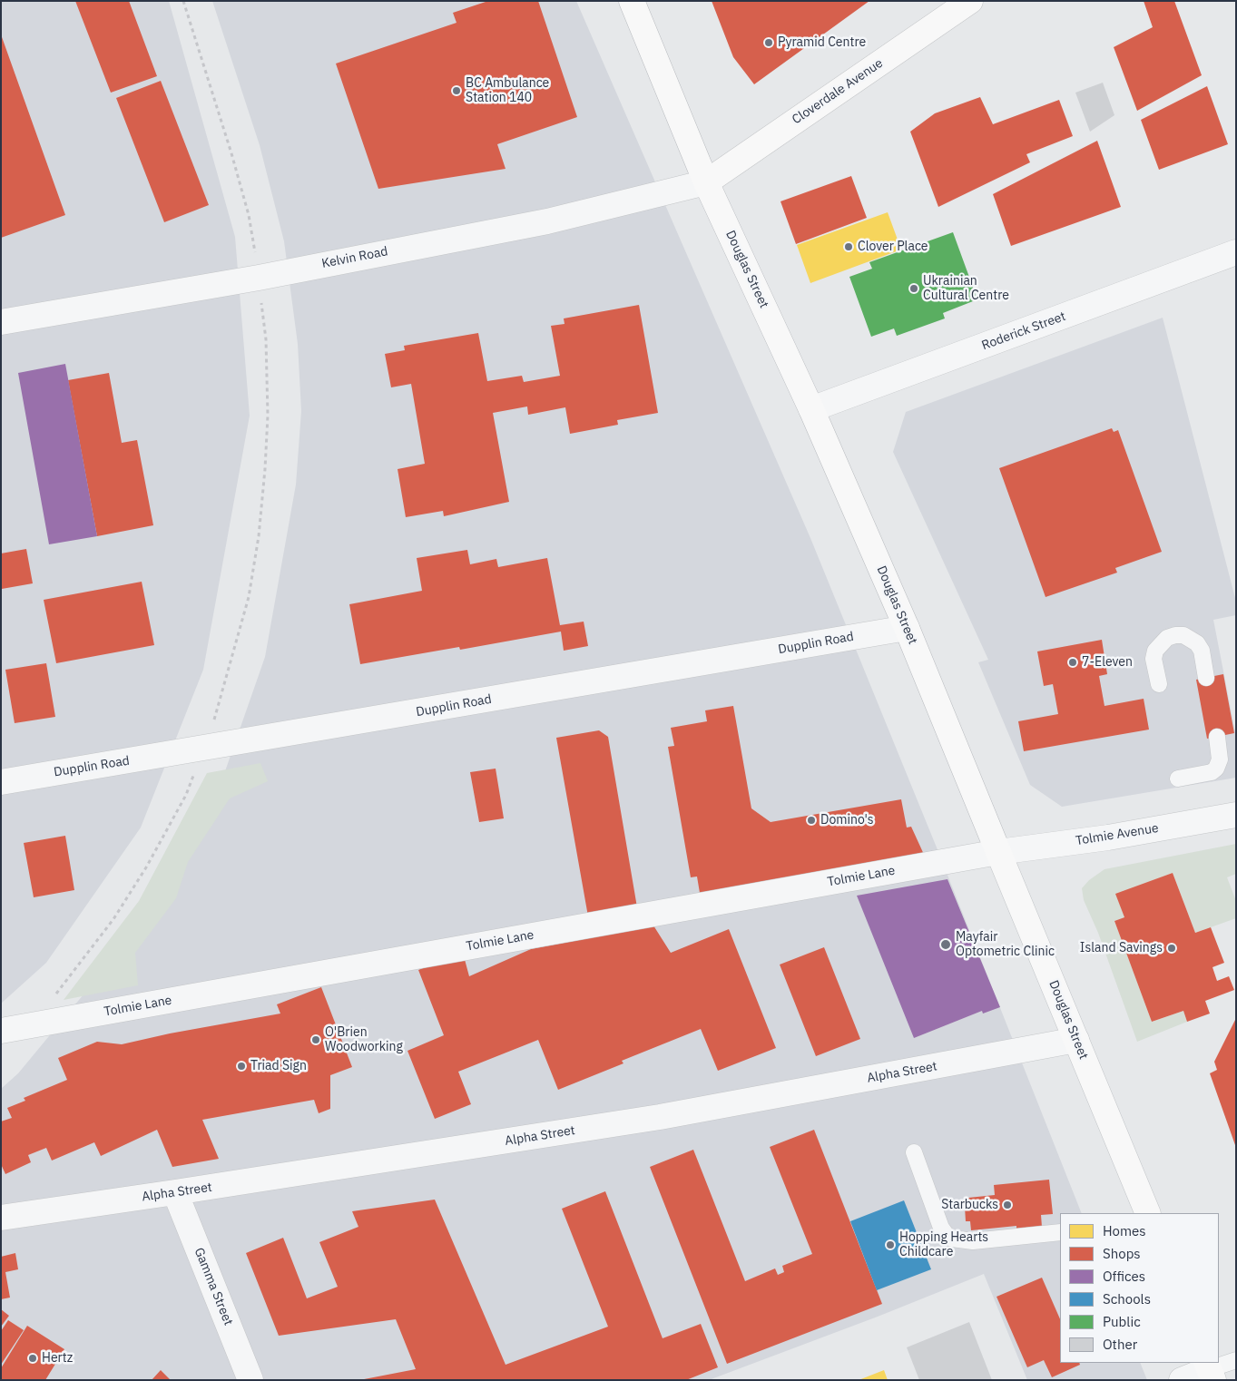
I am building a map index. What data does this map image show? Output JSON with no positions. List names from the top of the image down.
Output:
{
  "streets": {
    "main road": ["Cloverdale Avenue", "Douglas Street"],
    "street": [
      "Kelvin Road",
      "Roderick Street",
      "Dupplin Road",
      "Tolmie Avenue",
      "Tolmie Lane",
      "Alpha Street",
      "Gamma Street"
    ]
  },
  "crossings": [
    ["Cloverdale Avenue", "Kelvin Road"],
    ["Cloverdale Avenue", "Douglas Street"],
    ["Kelvin Road", "Douglas Street"],
    ["Douglas Street", "Roderick Street"],
    ["Douglas Street", "Dupplin Road"],
    ["Douglas Street", "Tolmie Avenue"],
    ["Douglas Street", "Tolmie Lane"],
    ["Douglas Street", "Alpha Street"],
    ["Tolmie Avenue", "Tolmie Lane"],
    ["Alpha Street", "Gamma Street"]
  ],
  "places": [
    "Pyramid Centre",
    "BC Ambulance Station 140",
    "Clover Place",
    "Ukrainian Cultural Centre",
    "7-Eleven",
    "Domino's",
    "Mayfair Optometric Clinic",
    "Island Savings",
    "O'Brien Woodworking",
    "Triad Sign",
    "Starbucks",
    "Hopping Hearts Childcare",
    "Hertz"
  ],
  "legend": [
    "Homes",
    "Shops",
    "Offices",
    "Schools",
    "Public",
    "Other"
  ]
}
